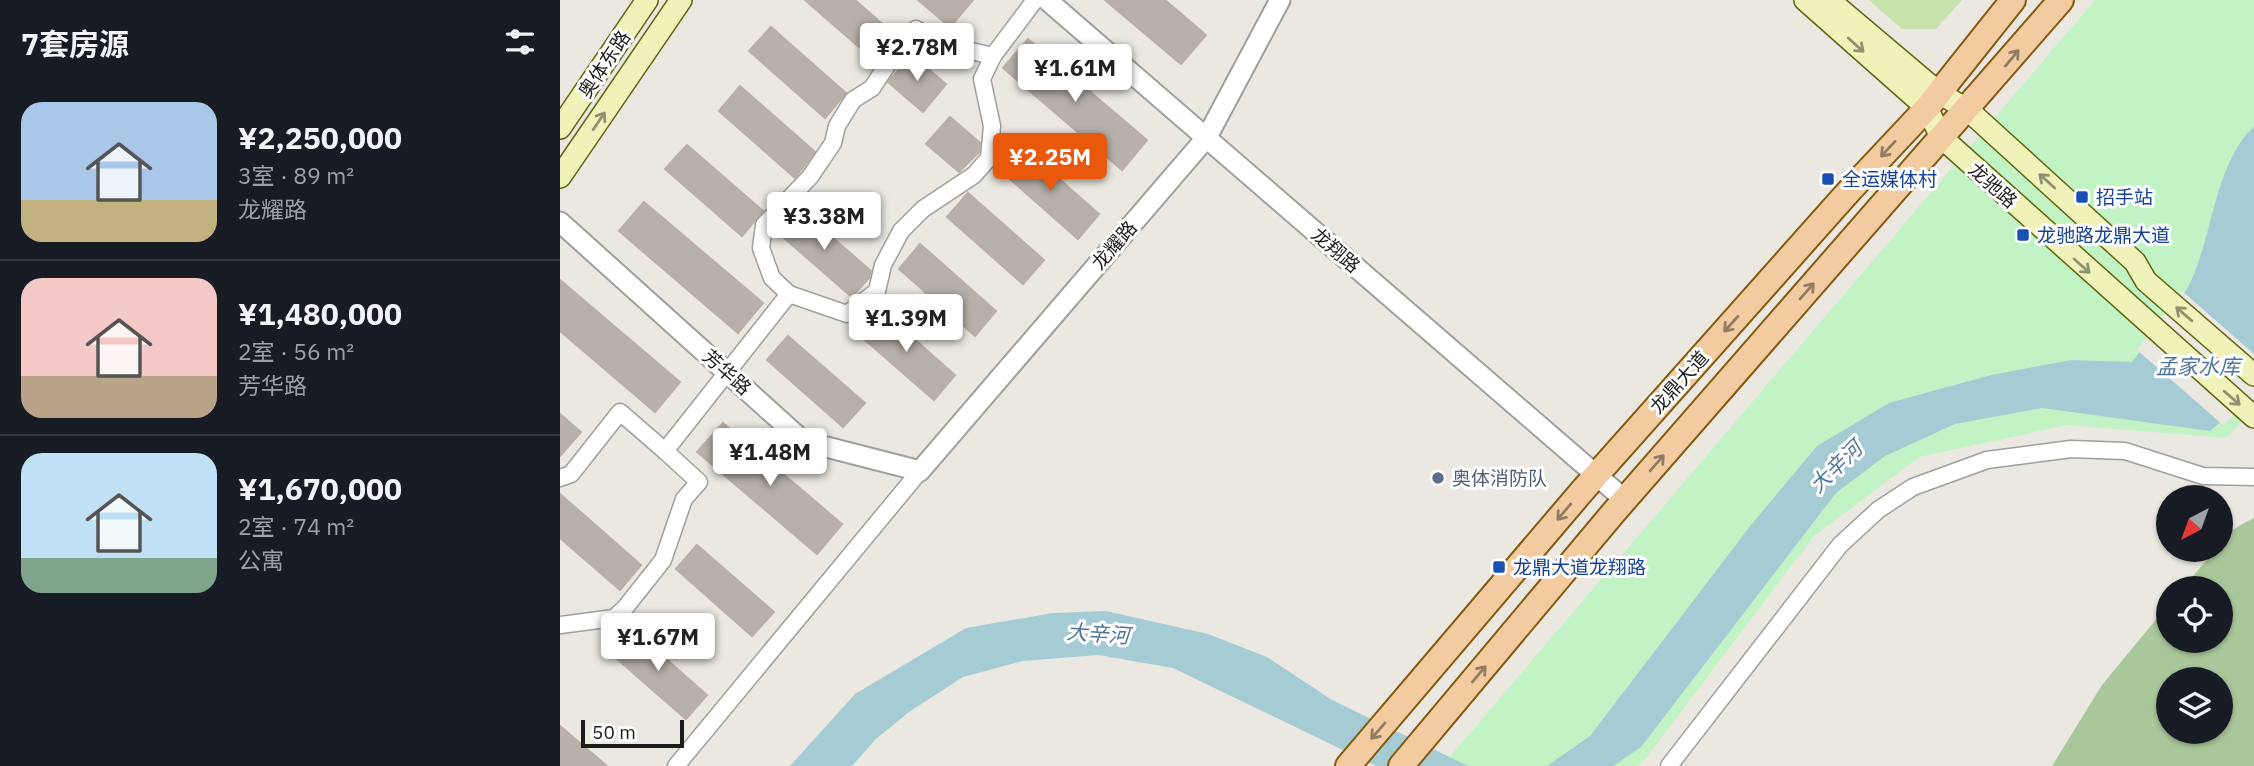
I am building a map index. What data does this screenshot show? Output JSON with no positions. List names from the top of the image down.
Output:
{
  "streets": {
    "main road": ["奥体东路", "龙驰路", "龙鼎大道"],
    "street": ["龙耀路", "龙翔路", "芳华路"]
  },
  "crossings": [
    ["龙驰路", "龙鼎大道"],
    ["龙耀路", "龙翔路"],
    ["龙耀路", "芳华路"],
    ["龙翔路", "龙鼎大道"]
  ],
  "water": ["孟家水库", "大辛河"],
  "places": {
    "transit": [
      "全运媒体村",
      "招手站",
      "龙驰路龙鼎大道",
      "龙鼎大道龙翔路"
    ],
    "other": ["奥体消防队"]
  },
  "scale_bar": "50 m",
  "north": "bottom left",
  "page": {
    "heading": "7套房源",
    "price": [
      "¥2.78M",
      "¥1.61M",
      "¥2.25M",
      "¥3.38M",
      "¥1.39M",
      "¥1.48M",
      "¥1.67M"
    ],
    "list": [
      {
        "name": "¥2,250,000",
        "note": "3室 · 89 m² · 龙耀路"
      },
      {
        "name": "¥1,480,000",
        "note": "2室 · 56 m² · 芳华路"
      },
      {
        "name": "¥1,670,000",
        "note": "2室 · 74 m² · 公寓"
      }
    ],
    "scale": "50 m"
  }
}
